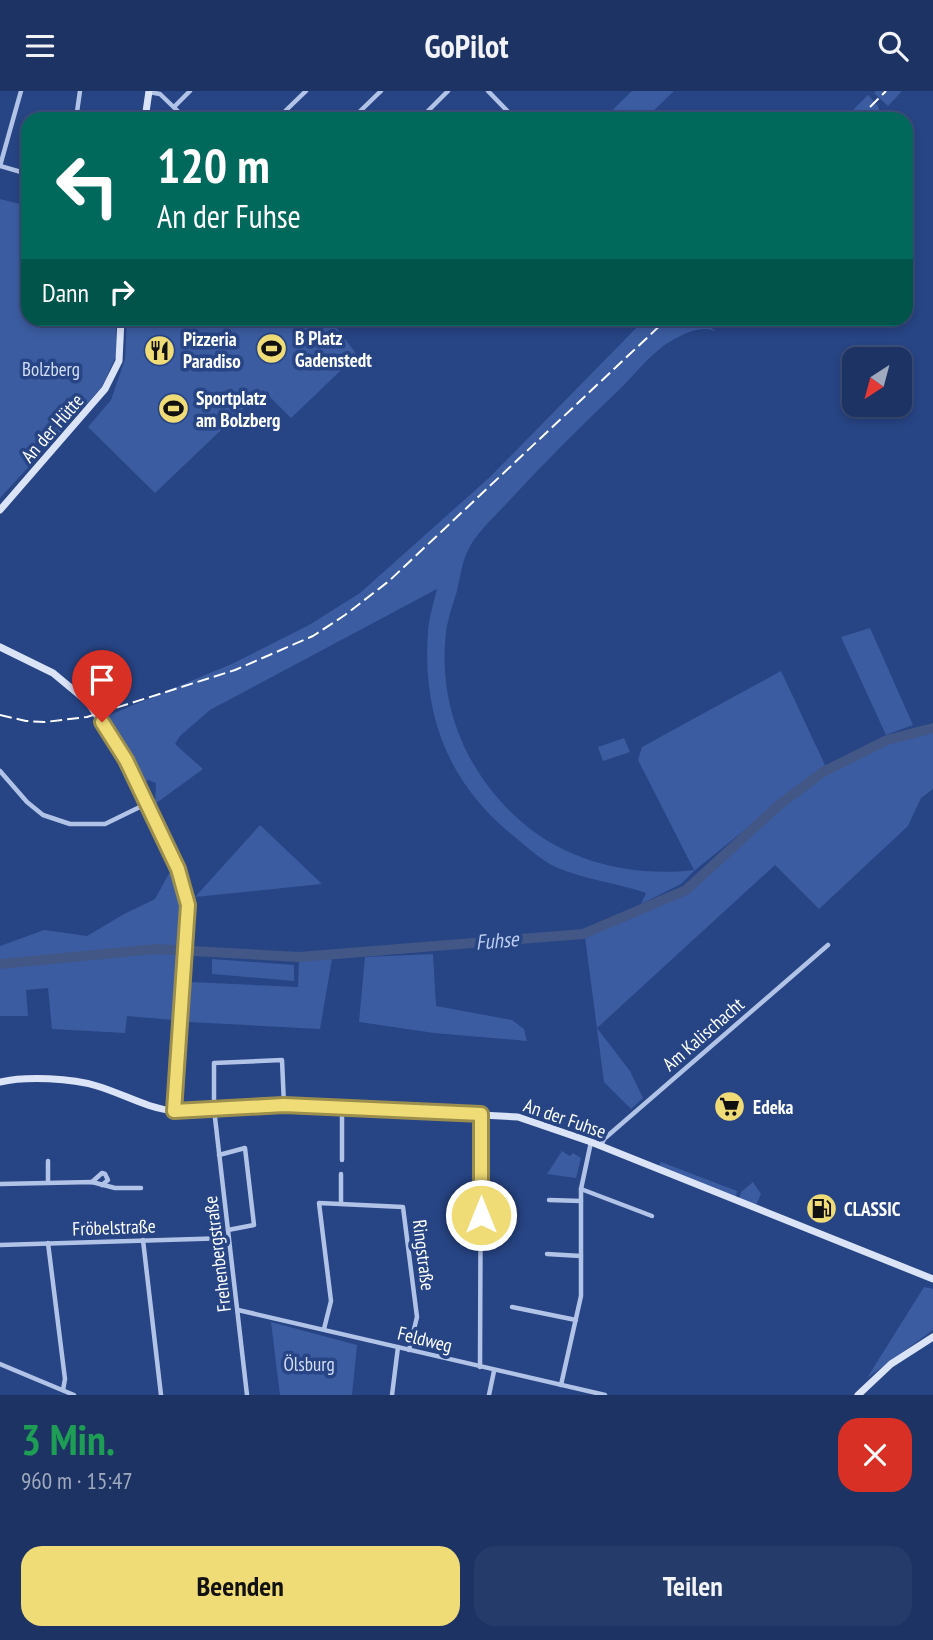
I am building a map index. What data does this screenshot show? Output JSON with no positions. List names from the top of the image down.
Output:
{
  "streets": {
    "street": [
      "An der Hütte",
      "Am Kalischacht",
      "An der Fuhse",
      "Fröbelstraße",
      "Frehenbergstraße",
      "Ringstraße",
      "Feldweg"
    ]
  },
  "crossings": [
    ["Am Kalischacht", "An der Fuhse"],
    ["An der Fuhse", "Frehenbergstraße"],
    ["Fröbelstraße", "Frehenbergstraße"],
    ["Frehenbergstraße", "Feldweg"],
    ["Ringstraße", "Feldweg"]
  ],
  "water": ["Fuhse"],
  "parks": ["Bolzberg", "Ölsburg"],
  "places": {
    "sports": ["B Platz Gadenstedt", "Sportplatz am Bolzberg"],
    "restaurant": ["Pizzeria Paradiso"],
    "supermarket": ["Edeka"],
    "fuel station": ["CLASSIC"]
  },
  "north": "bottom left",
  "page": {
    "header": "GoPilot",
    "turn": ["120 m", "An der Fuhse"],
    "then": "Dann",
    "heading": ["3 Min.", "960 m · 15:47"],
    "buttons": ["Beenden", "Teilen"]
  }
}
